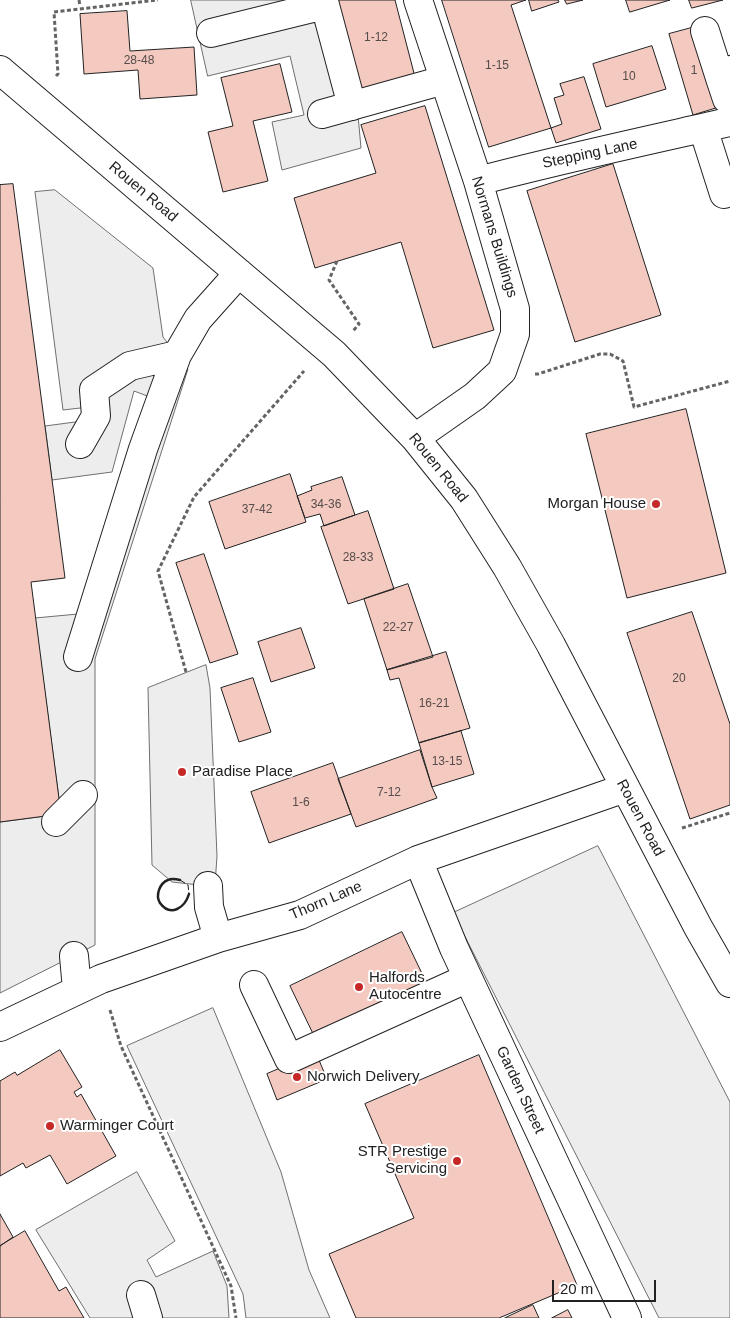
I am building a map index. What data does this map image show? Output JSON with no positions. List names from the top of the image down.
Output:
{
  "streets": {
    "street": [
      "Stepping Lane",
      "Rouen Road",
      "Normans Buildings",
      "Thorn Lane",
      "Garden Street"
    ]
  },
  "crossings": [
    ["Stepping Lane", "Normans Buildings"],
    ["Rouen Road", "Normans Buildings"],
    ["Rouen Road", "Thorn Lane"],
    ["Thorn Lane", "Garden Street"]
  ],
  "places": [
    "Morgan House",
    "Paradise Place",
    "Halfords Autocentre",
    "Norwich Delivery",
    "Warminger Court",
    "STR Prestige Servicing"
  ],
  "house_numbers": [
    "1-12",
    "28-48",
    "1-15",
    "1",
    "10",
    "34-36",
    "37-42",
    "28-33",
    "22-27",
    "20",
    "16-21",
    "13-15",
    "7-12",
    "1-6"
  ],
  "scale_bar": "20 m"
}
